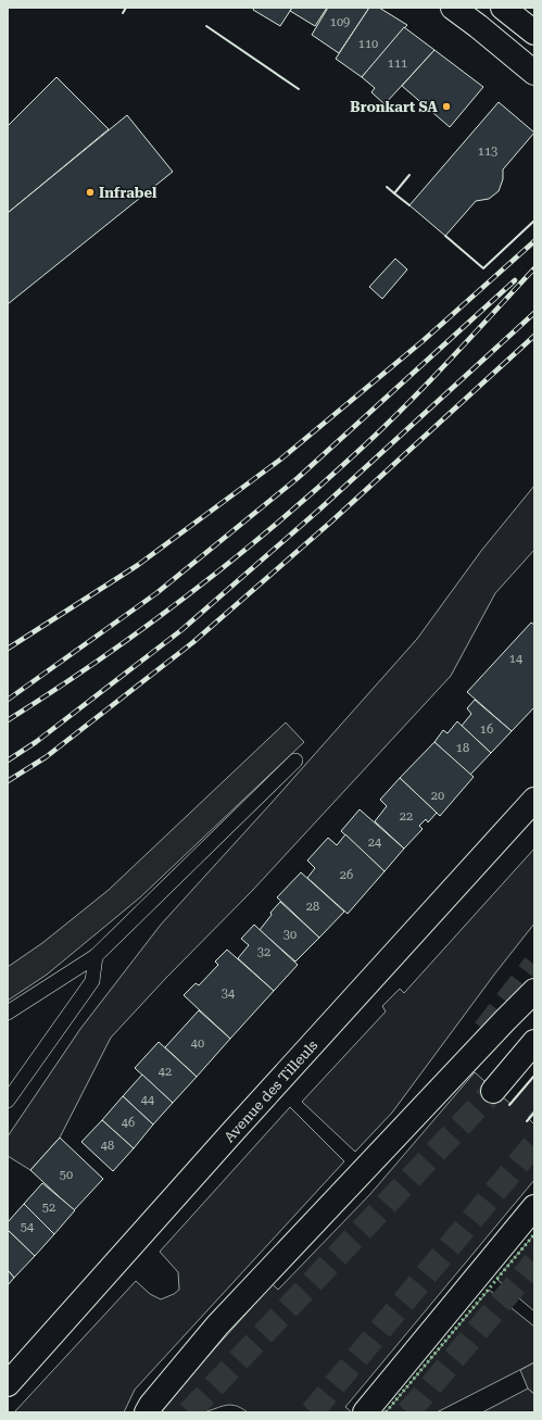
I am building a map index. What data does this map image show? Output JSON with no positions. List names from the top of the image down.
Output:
{
  "streets": {
    "main road": ["Avenue des Tilleuls"]
  },
  "places": ["Bronkart SA", "Infrabel"],
  "house_numbers": [
    "109",
    "110",
    "111",
    "113",
    "14",
    "16",
    "18",
    "20",
    "22",
    "24",
    "26",
    "28",
    "30",
    "32",
    "34",
    "40",
    "42",
    "44",
    "46",
    "48",
    "50",
    "52",
    "54"
  ]
}
